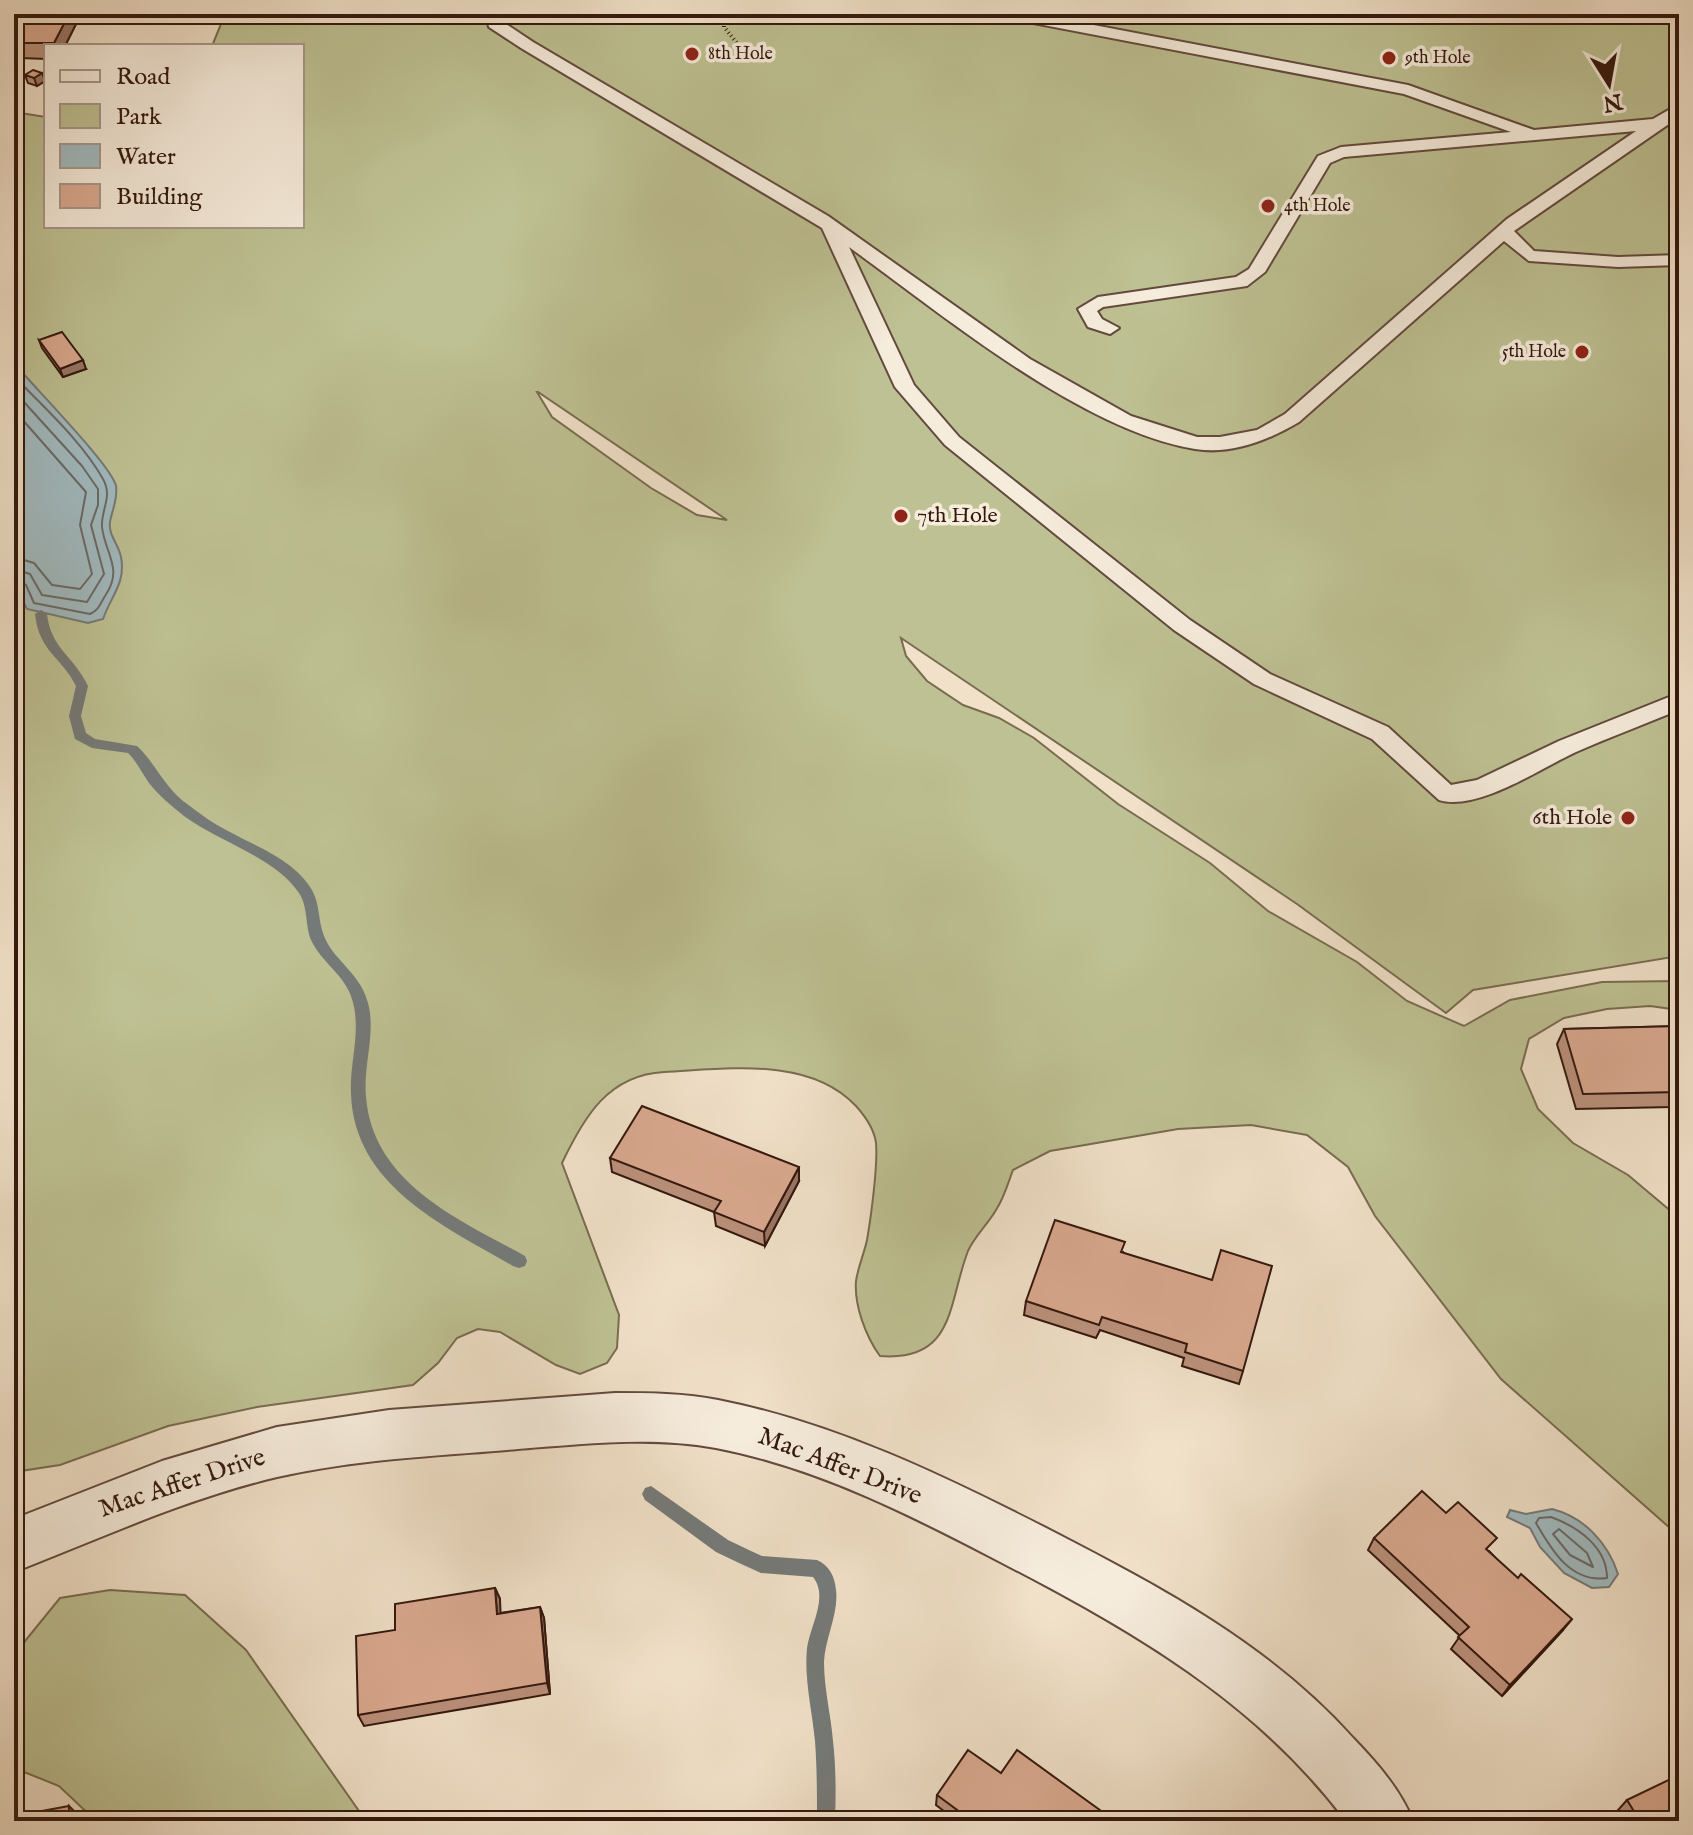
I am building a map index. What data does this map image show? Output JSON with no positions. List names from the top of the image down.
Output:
{
  "streets": {
    "street": ["Mac Affer Drive"]
  },
  "places": [
    "8th Hole",
    "9th Hole",
    "4th Hole",
    "5th Hole",
    "7th Hole",
    "6th Hole"
  ],
  "legend": [
    "Road",
    "Park",
    "Water",
    "Building"
  ],
  "north": "bottom"
}
